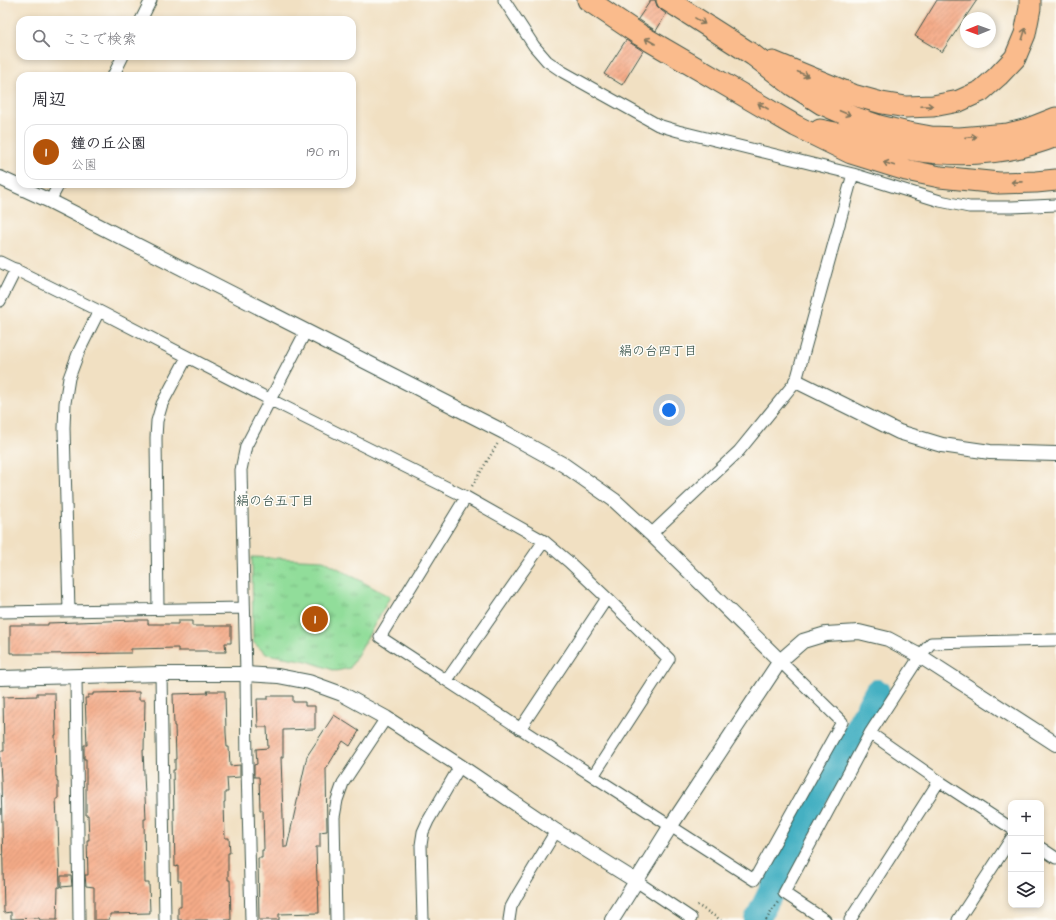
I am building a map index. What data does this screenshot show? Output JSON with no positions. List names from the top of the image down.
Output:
{
  "districts": ["絹の台四丁目", "絹の台五丁目"],
  "north": "left",
  "page": {
    "search": "ここで検索",
    "heading": "周辺",
    "list": [
      {
        "mark": "1",
        "name": "鐘の丘公園",
        "note": "公園",
        "value": "190 m"
      }
    ],
    "pins": "1",
    "map_buttons": ["+", "−"]
  }
}
